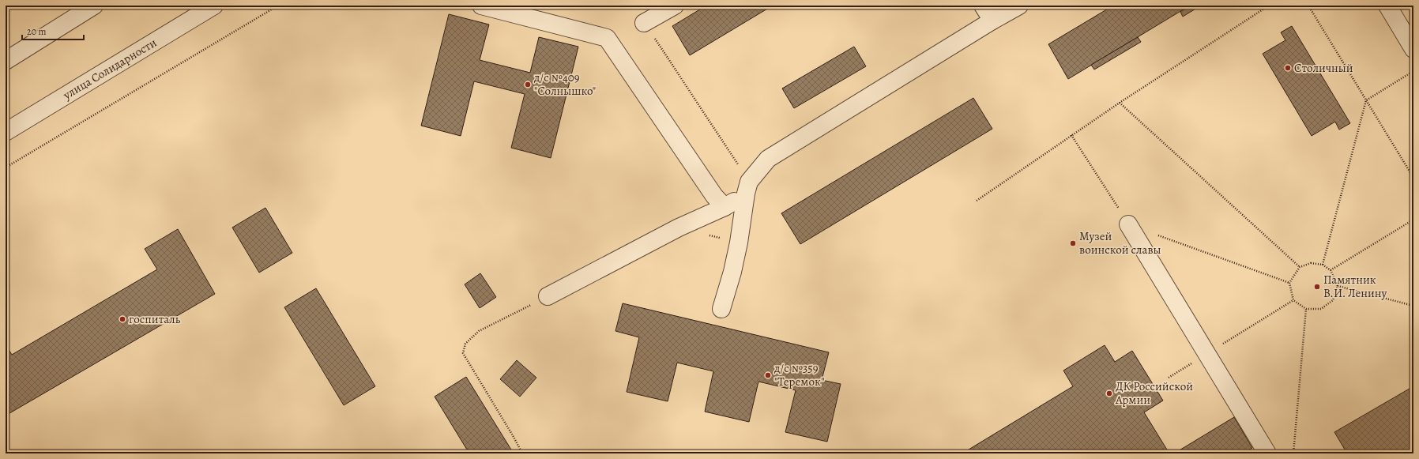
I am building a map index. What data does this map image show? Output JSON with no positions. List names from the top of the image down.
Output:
{
  "streets": {
    "street": ["улица Солидарности"]
  },
  "places": [
    "Столичный",
    "д/с №409 \"Солнышко\"",
    "Музей воинской славы",
    "Памятник В.И. Ленину",
    "госпиталь",
    "д/с №359 \"Теремок\"",
    "ДК Российской Армии"
  ],
  "scale_bar": "20 m"
}
